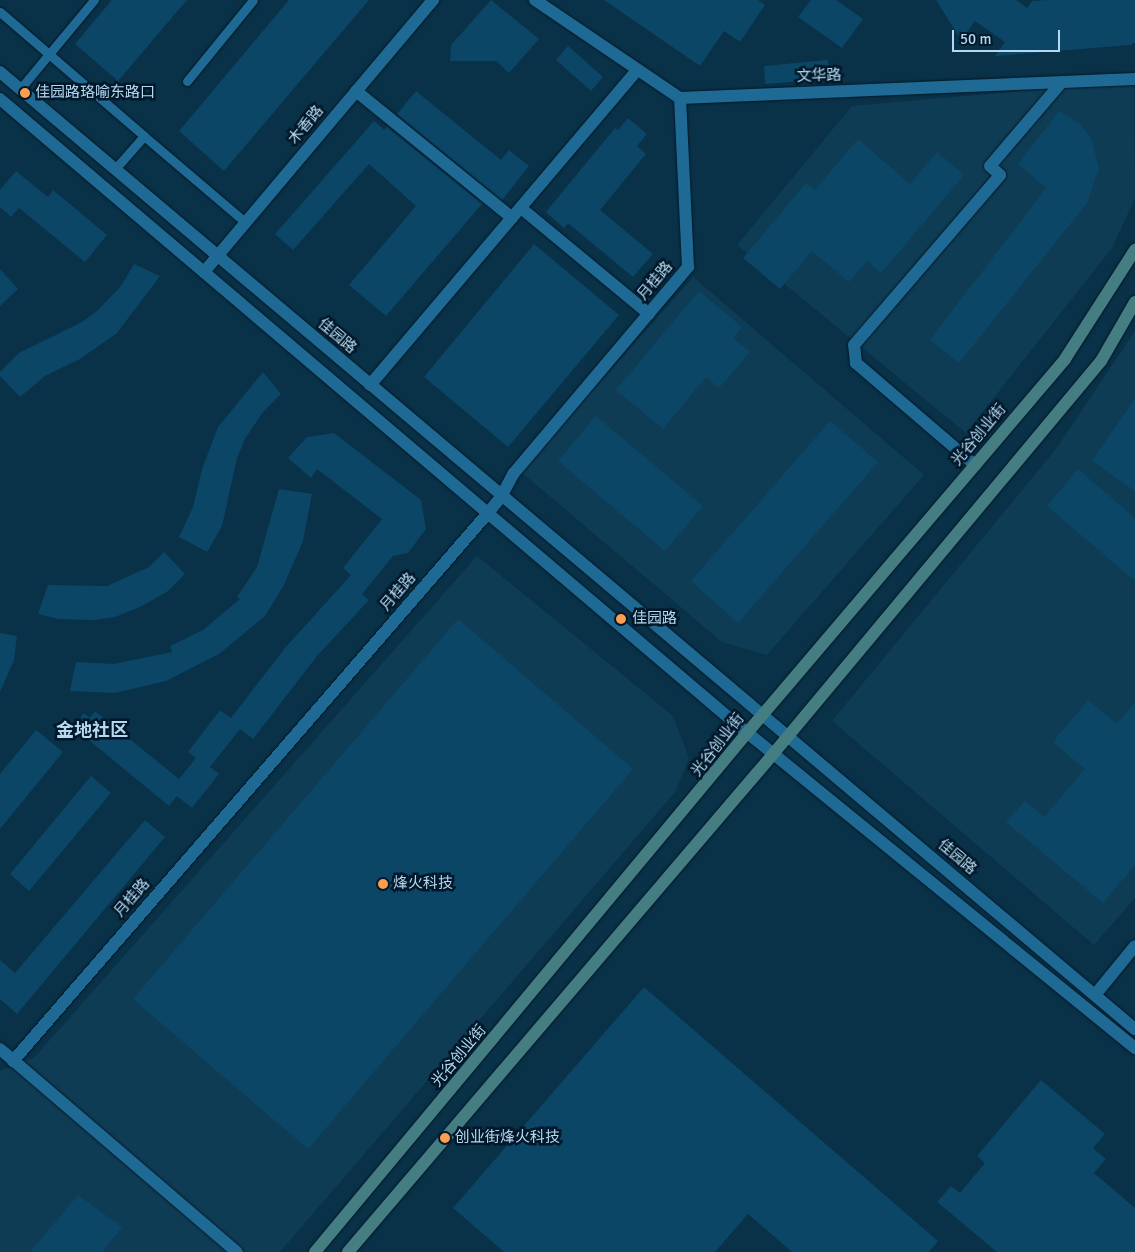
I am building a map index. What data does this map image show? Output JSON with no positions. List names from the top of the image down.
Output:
{
  "streets": {
    "main road": ["光谷创业街"],
    "street": [
      "文华路",
      "木香路",
      "月桂路",
      "佳园路"
    ]
  },
  "crossings": [
    ["文华路", "月桂路"],
    ["木香路", "佳园路"],
    ["月桂路", "佳园路"],
    ["佳园路", "光谷创业街"]
  ],
  "districts": ["金地社区"],
  "places": [
    "佳园路珞喻东路口",
    "佳园路",
    "烽火科技",
    "创业街烽火科技"
  ],
  "scale_bar": "50 m"
}
